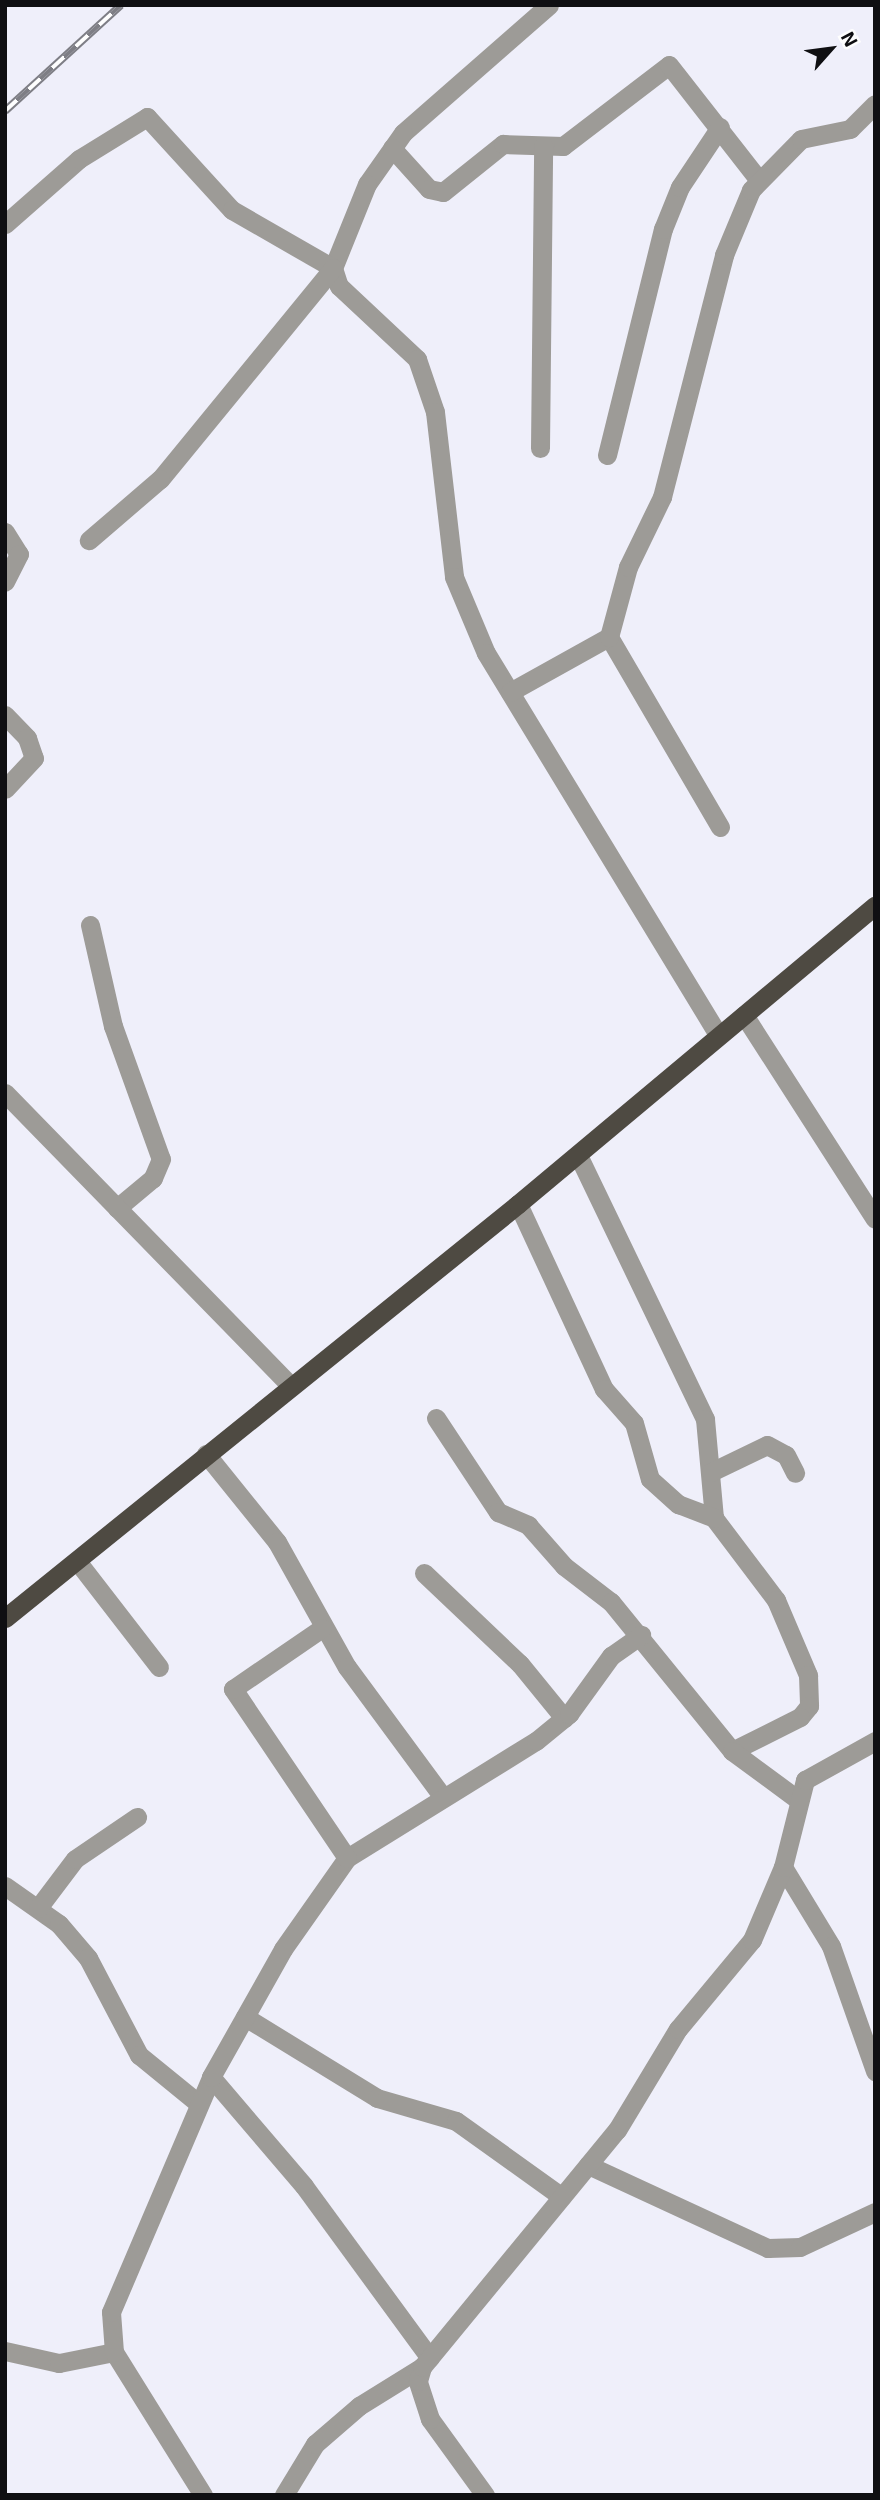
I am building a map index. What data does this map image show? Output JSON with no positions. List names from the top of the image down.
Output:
{
  "north": "top right"
}
